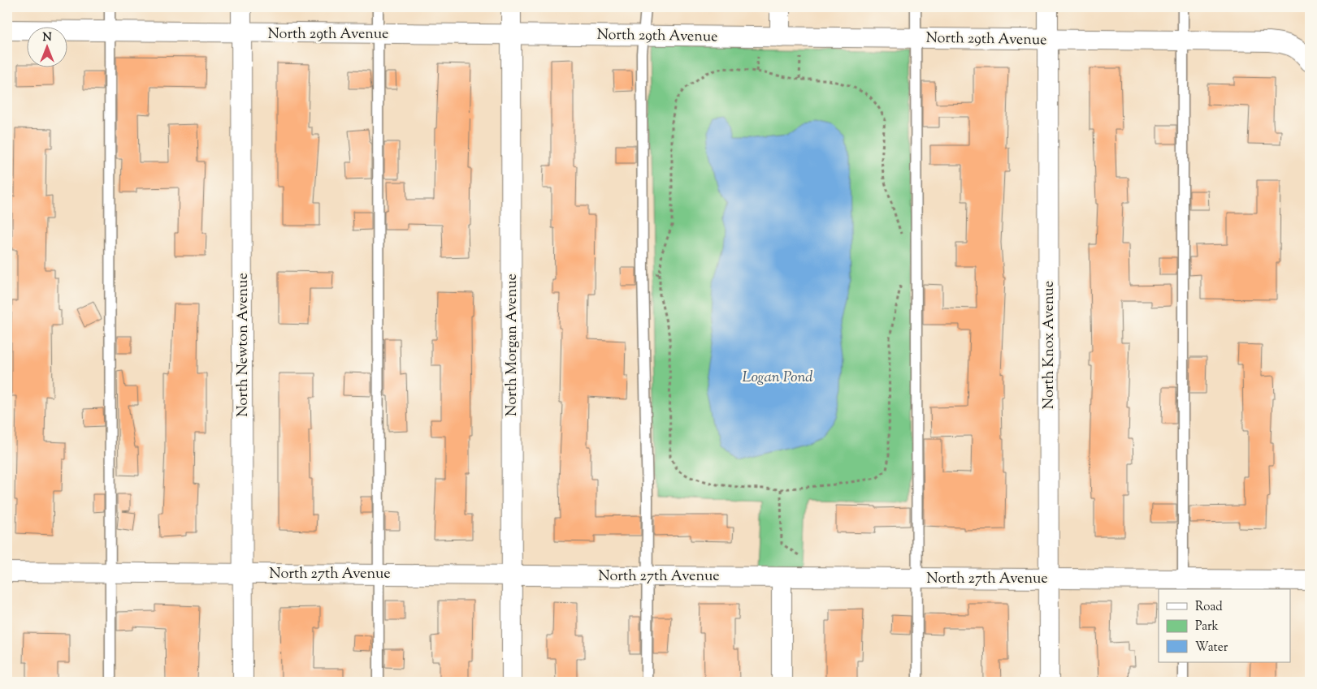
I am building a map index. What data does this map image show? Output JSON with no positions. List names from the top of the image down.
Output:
{
  "streets": {
    "street": [
      "North 29th Avenue",
      "North Newton Avenue",
      "North Morgan Avenue",
      "North Knox Avenue",
      "North 27th Avenue"
    ]
  },
  "crossings": [
    ["North 29th Avenue", "North Newton Avenue"],
    ["North 29th Avenue", "North Morgan Avenue"],
    ["North 29th Avenue", "North Knox Avenue"],
    ["North Newton Avenue", "North 27th Avenue"],
    ["North Morgan Avenue", "North 27th Avenue"],
    ["North Knox Avenue", "North 27th Avenue"]
  ],
  "water": ["Logan Pond"],
  "legend": ["Road", "Park", "Water"],
  "north": "top"
}
